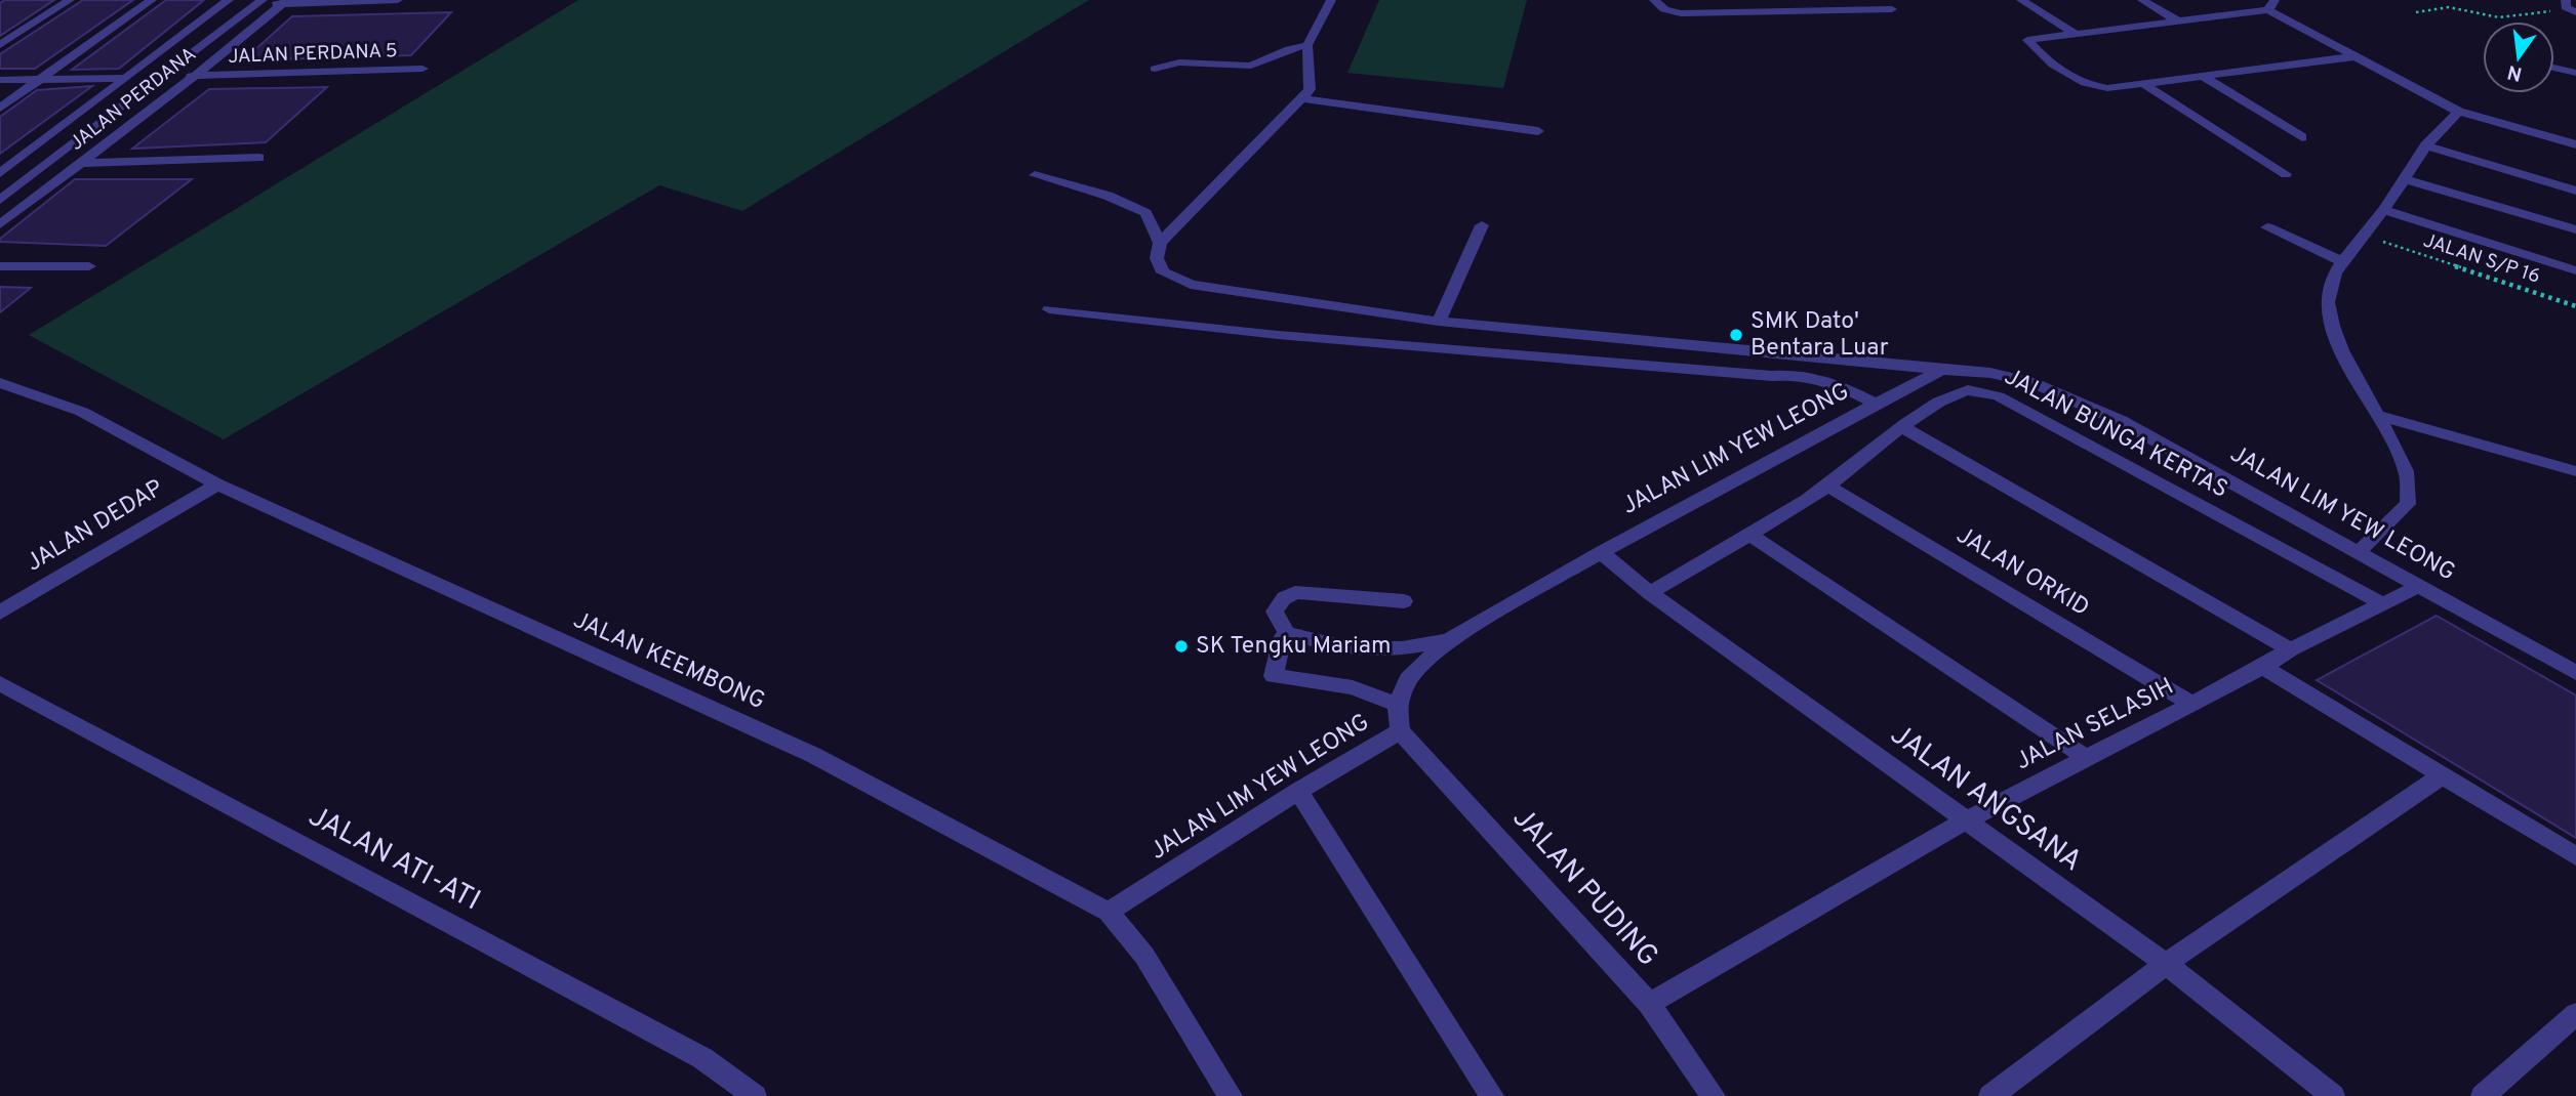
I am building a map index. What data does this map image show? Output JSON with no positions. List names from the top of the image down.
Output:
{
  "streets": {
    "street": [
      "JALAN PERDANA 5",
      "JALAN PERDANA",
      "JALAN BUNGA KERTAS",
      "JALAN LIM YEW LEONG",
      "JALAN DEDAP",
      "JALAN ORKID",
      "JALAN KEEMBONG",
      "JALAN SELASIH",
      "JALAN ANGSANA",
      "JALAN ATI-ATI",
      "JALAN PUDING"
    ],
    "path": ["JALAN S/P 16"]
  },
  "crossings": [
    ["JALAN PERDANA 5", "JALAN PERDANA"],
    ["JALAN BUNGA KERTAS", "JALAN ORKID"],
    ["JALAN BUNGA KERTAS", "JALAN SELASIH"],
    ["JALAN BUNGA KERTAS", "JALAN ANGSANA"],
    ["JALAN LIM YEW LEONG", "JALAN KEEMBONG"],
    ["JALAN LIM YEW LEONG", "JALAN SELASIH"],
    ["JALAN LIM YEW LEONG", "JALAN ANGSANA"],
    ["JALAN LIM YEW LEONG", "JALAN PUDING"],
    ["JALAN DEDAP", "JALAN KEEMBONG"],
    ["JALAN ORKID", "JALAN SELASIH"],
    ["JALAN SELASIH", "JALAN ANGSANA"],
    ["JALAN SELASIH", "JALAN PUDING"]
  ],
  "places": ["SMK Dato' Bentara Luar", "SK Tengku Mariam"],
  "north": "bottom"
}
